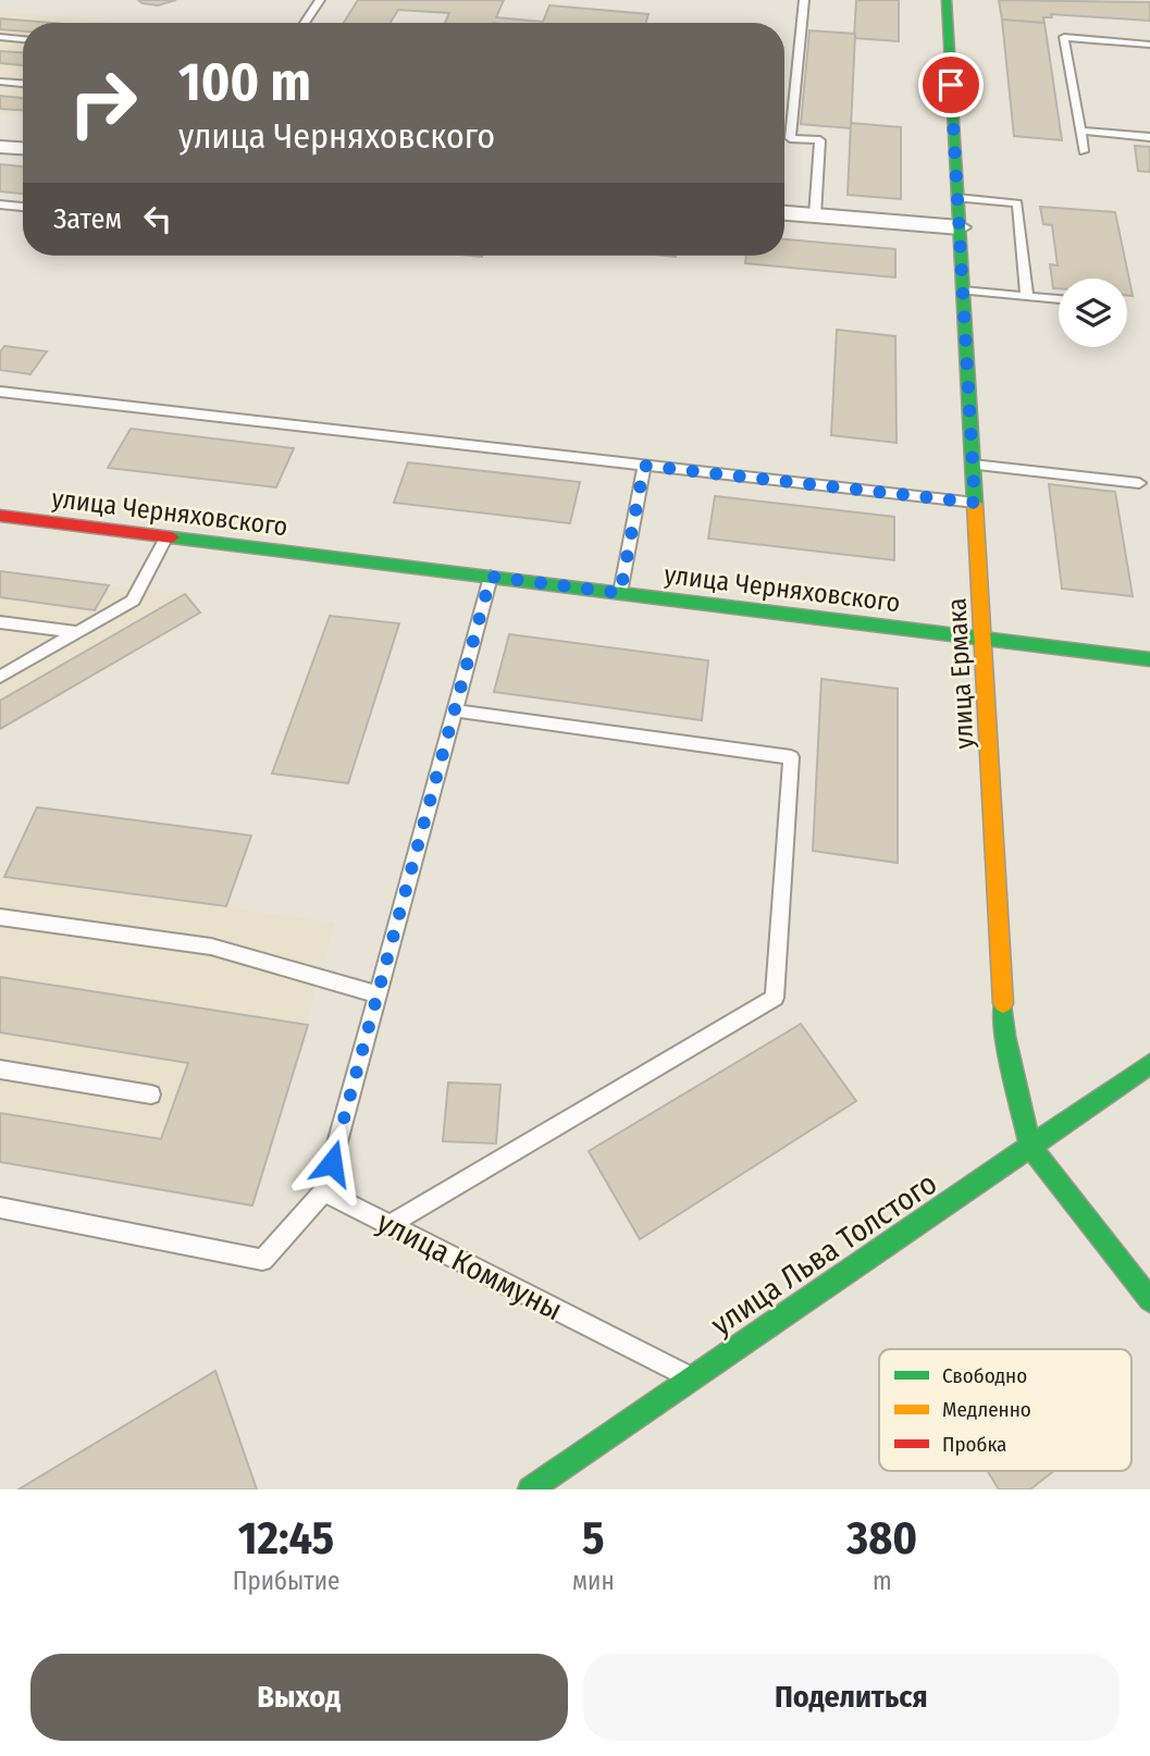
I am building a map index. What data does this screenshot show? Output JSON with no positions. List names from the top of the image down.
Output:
{
  "streets": {
    "street": ["улица Черняховского", "улица Ермака", "улица Льва Толстого"],
    "lane": ["улица Коммуны"]
  },
  "crossings": [
    ["улица Черняховского", "улица Ермака"],
    ["улица Ермака", "улица Льва Толстого"],
    ["улица Льва Толстого", "улица Коммуны"]
  ],
  "legend": ["Свободно", "Медленно", "Пробка"],
  "page": {
    "turn": ["100 m", "улица Черняховского"],
    "then": "Затем",
    "eta": [
      "12:45",
      "Прибытие",
      "5",
      "мин",
      "380",
      "m"
    ],
    "buttons": ["Выход", "Поделиться"]
  }
}
